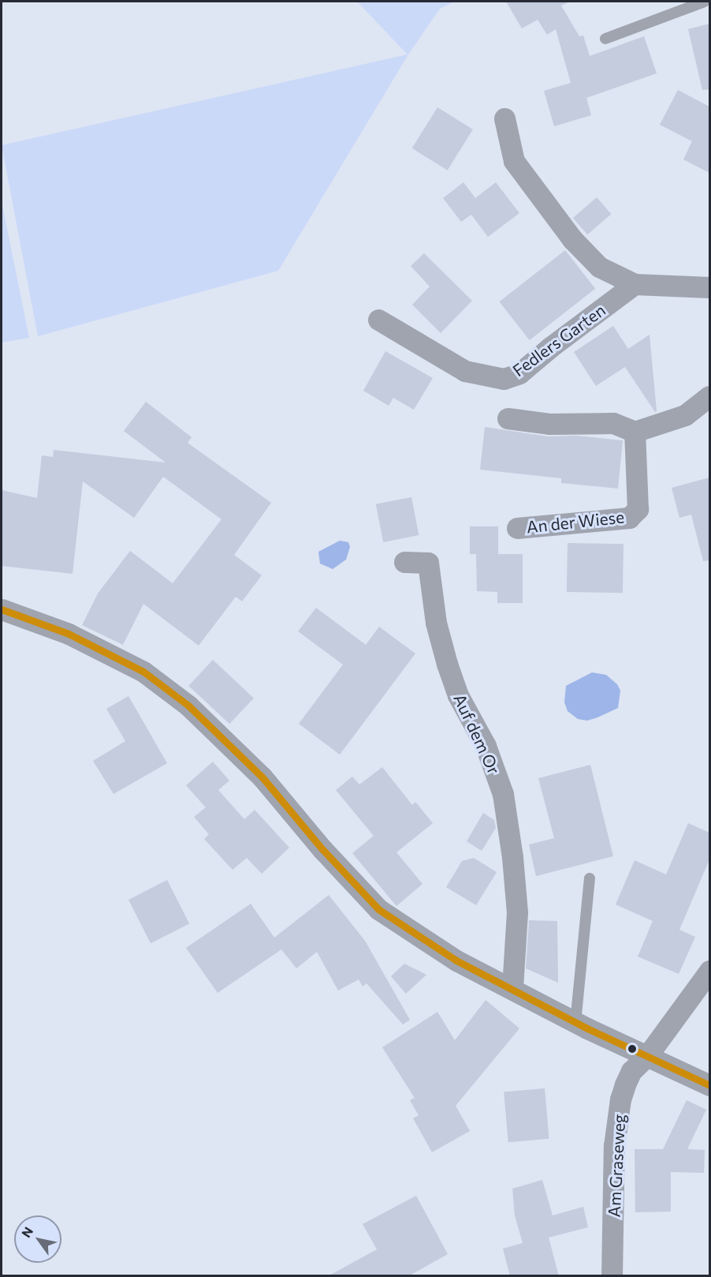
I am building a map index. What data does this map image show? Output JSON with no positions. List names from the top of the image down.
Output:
{
  "streets": {
    "street": [
      "Fedlers Garten",
      "An der Wiese",
      "Auf dem Or",
      "Am Graseweg"
    ]
  },
  "north": "top left"
}
